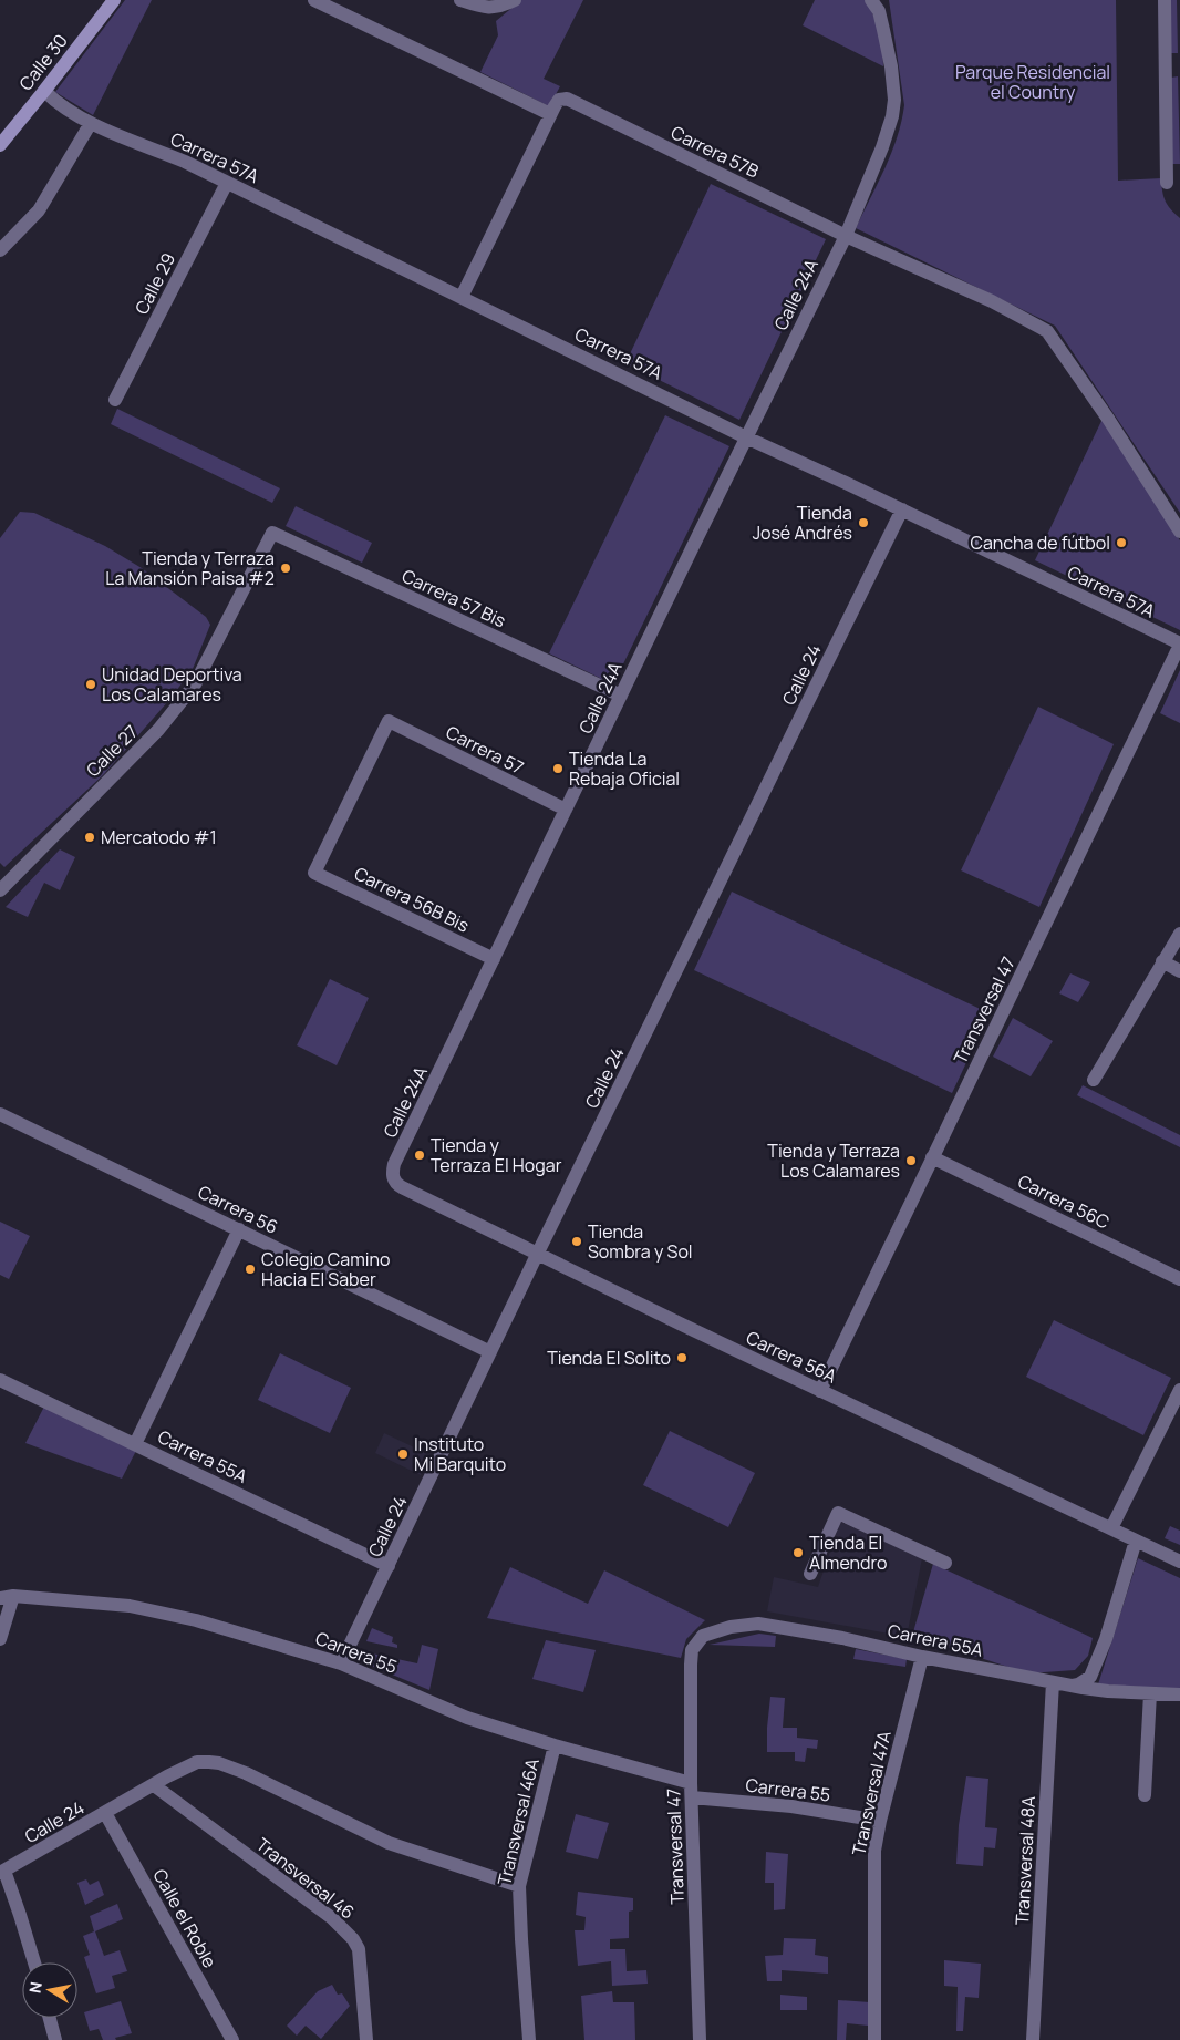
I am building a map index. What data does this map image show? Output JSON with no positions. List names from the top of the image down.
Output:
{
  "streets": {
    "main road": ["Calle 30"],
    "street": [
      "Carrera 57B",
      "Carrera 57A",
      "Calle 29",
      "Calle 24A",
      "Carrera 57 Bis",
      "Calle 24",
      "Carrera 57",
      "Calle 27",
      "Carrera 56B Bis",
      "Transversal 47",
      "Carrera 56C",
      "Carrera 56",
      "Carrera 56A",
      "Carrera 55A",
      "Carrera 55",
      "Transversal 47A",
      "Transversal 46A",
      "Transversal 48A",
      "Transversal 46",
      "Calle el Roble"
    ]
  },
  "crossings": [
    ["Calle 30", "Carrera 57A"],
    ["Carrera 57B", "Calle 24A"],
    ["Carrera 57A", "Calle 29"],
    ["Carrera 57A", "Calle 24A"],
    ["Carrera 57A", "Calle 24"],
    ["Carrera 57A", "Transversal 47"],
    ["Calle 24A", "Carrera 57 Bis"],
    ["Calle 24A", "Carrera 57"],
    ["Calle 24A", "Carrera 56B Bis"],
    ["Calle 24A", "Carrera 56A"],
    ["Carrera 57 Bis", "Calle 27"],
    ["Calle 24", "Carrera 56"],
    ["Calle 24", "Carrera 56A"],
    ["Calle 24", "Carrera 55A"],
    ["Calle 24", "Carrera 55"],
    ["Calle 24", "Transversal 46A"],
    ["Calle 24", "Transversal 46"],
    ["Calle 24", "Calle el Roble"],
    ["Carrera 57", "Carrera 56B Bis"],
    ["Transversal 47", "Carrera 56C"],
    ["Transversal 47", "Carrera 56A"],
    ["Transversal 47", "Carrera 55A"],
    ["Transversal 47", "Carrera 55"],
    ["Carrera 55A", "Transversal 47A"],
    ["Carrera 55A", "Transversal 48A"],
    ["Carrera 55", "Transversal 47A"],
    ["Carrera 55", "Transversal 46A"]
  ],
  "parks": ["Parque Residencial el Country"],
  "places": [
    "Tienda José Andrés",
    "Cancha de fútbol",
    "Tienda y Terraza La Mansión Paisa #2",
    "Unidad Deportiva Los Calamares",
    "Tienda La Rebaja Oficial",
    "Mercatodo #1",
    "Tienda y Terraza El Hogar",
    "Tienda y Terraza Los Calamares",
    "Tienda Sombra y Sol",
    "Colegio Camino Hacia El Saber",
    "Tienda El Solito",
    "Instituto Mi Barquito",
    "Tienda El Almendro"
  ],
  "north": "left"
}
